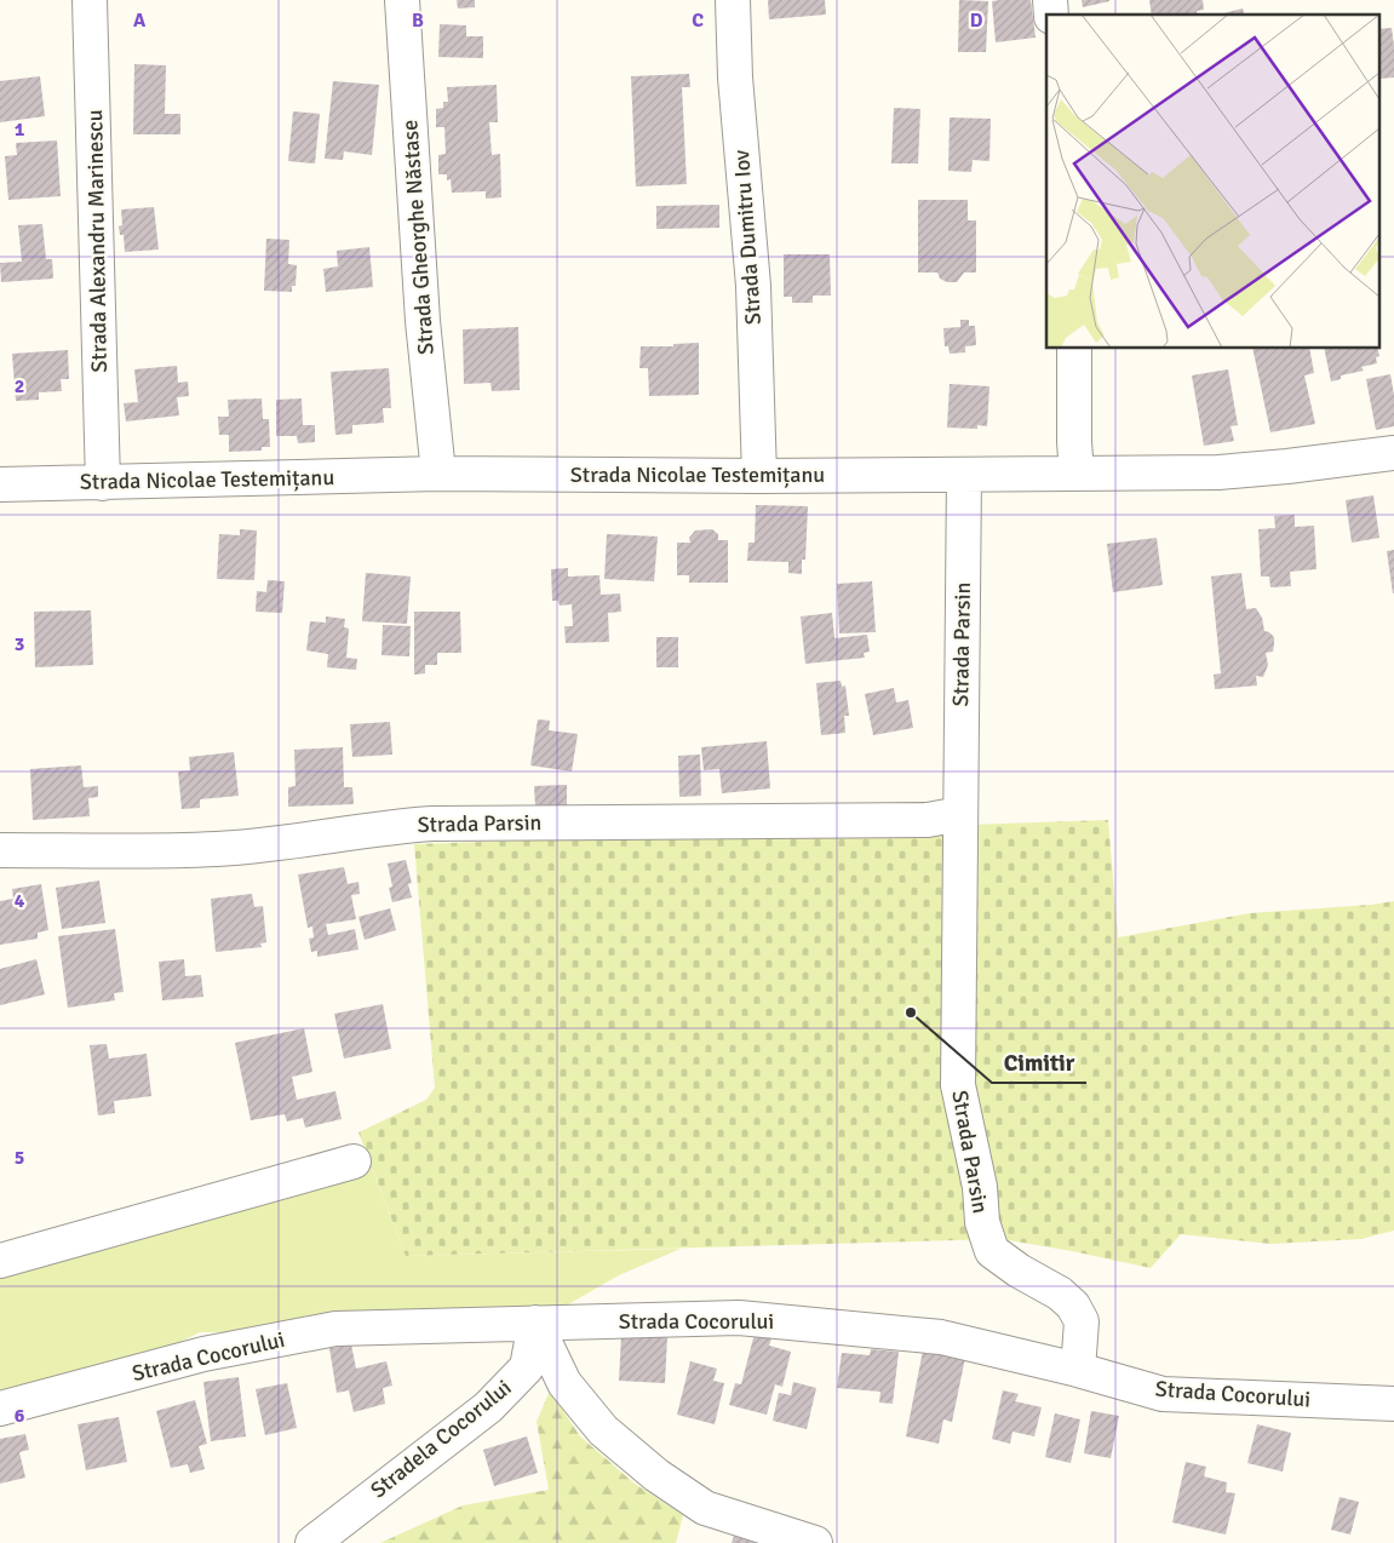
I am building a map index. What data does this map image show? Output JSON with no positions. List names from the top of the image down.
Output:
{
  "streets": {
    "street": [
      "Strada Gheorghe Năstase",
      "Strada Dumitru Iov",
      "Strada Alexandru Marinescu",
      "Strada Nicolae Testemițanu",
      "Strada Parsin",
      "Strada Cocorului",
      "Stradela Cocorului"
    ]
  },
  "crossings": [
    ["Strada Gheorghe Năstase", "Strada Nicolae Testemițanu"],
    ["Strada Dumitru Iov", "Strada Nicolae Testemițanu"],
    ["Strada Alexandru Marinescu", "Strada Nicolae Testemițanu"],
    ["Strada Nicolae Testemițanu", "Strada Parsin"],
    ["Strada Parsin", "Strada Cocorului"],
    ["Strada Cocorului", "Stradela Cocorului"]
  ],
  "places": ["Cimitir"],
  "grid": {
    "columns": [
      "A",
      "B",
      "C",
      "D"
    ],
    "rows": [
      "1",
      "2",
      "3",
      "4",
      "5",
      "6"
    ]
  }
}
